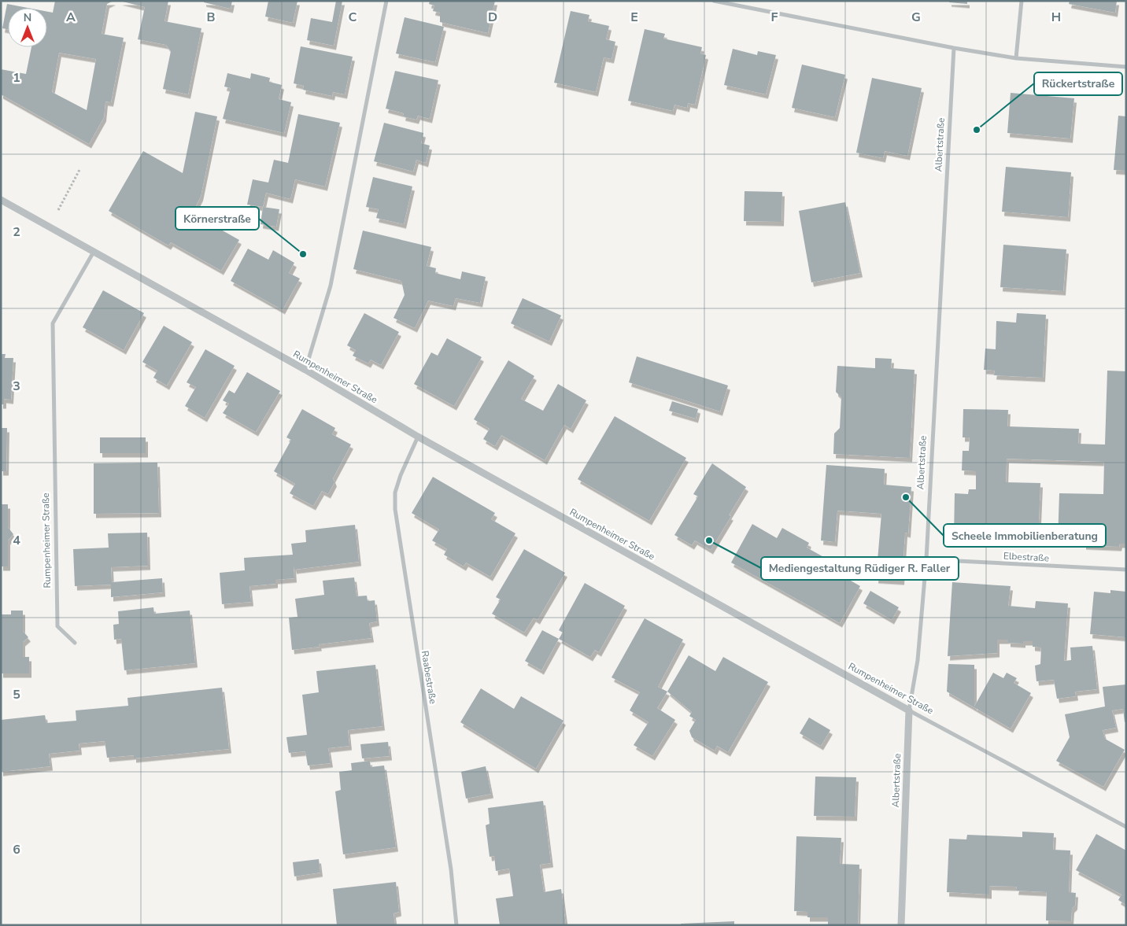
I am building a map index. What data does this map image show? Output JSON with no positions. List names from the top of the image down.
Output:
{
  "streets": {
    "street": [
      "Albertstraße",
      "Rumpenheimer Straße",
      "Elbestraße",
      "Raabestraße"
    ]
  },
  "crossings": [
    ["Albertstraße", "Rumpenheimer Straße"],
    ["Albertstraße", "Elbestraße"],
    ["Rumpenheimer Straße", "Raabestraße"]
  ],
  "places": [
    "Rückertstraße",
    "Körnerstraße",
    "Scheele Immobilienberatung",
    "Mediengestaltung Rüdiger R. Faller"
  ],
  "north": "top",
  "grid": {
    "columns": [
      "A",
      "B",
      "C",
      "D",
      "E",
      "F",
      "G",
      "H"
    ],
    "rows": [
      "1",
      "2",
      "3",
      "4",
      "5",
      "6"
    ]
  }
}
